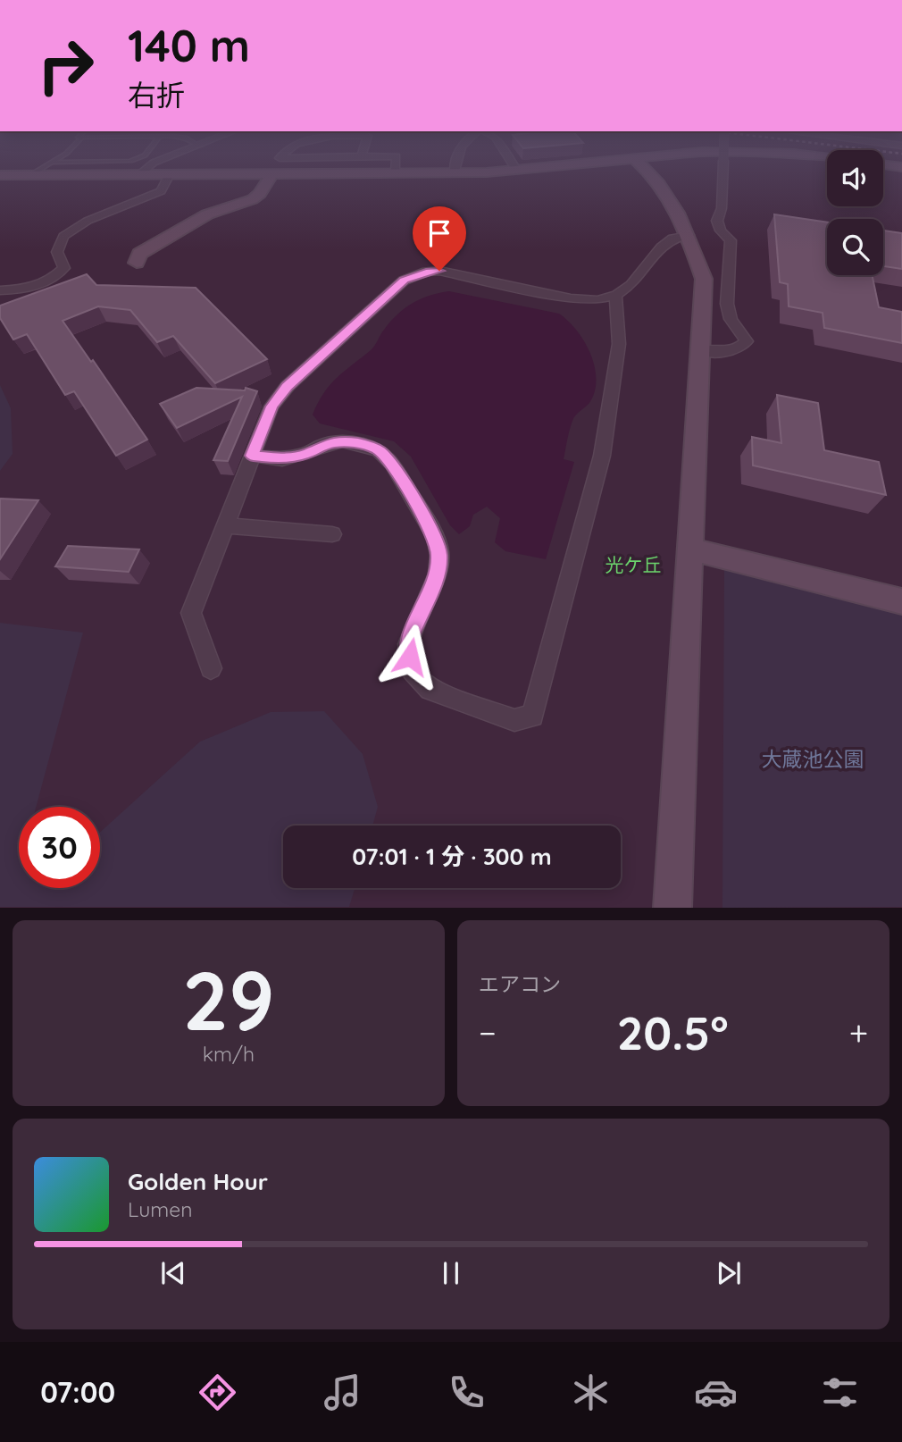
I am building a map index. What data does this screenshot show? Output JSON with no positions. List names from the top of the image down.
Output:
{
  "districts": ["光ケ丘"],
  "parks": ["大蔵池公園"],
  "page": {
    "turn": ["140 m", "右折"],
    "limit": "30",
    "trip": "07:01 · 1 分 · 300 m",
    "tile": [
      ["29", "km/h"],
      "エアコン"
    ],
    "heat": ["−", "20.5°", "+"],
    "song": ["Golden Hour", "Lumen"],
    "tabs": "07:00"
  }
}
